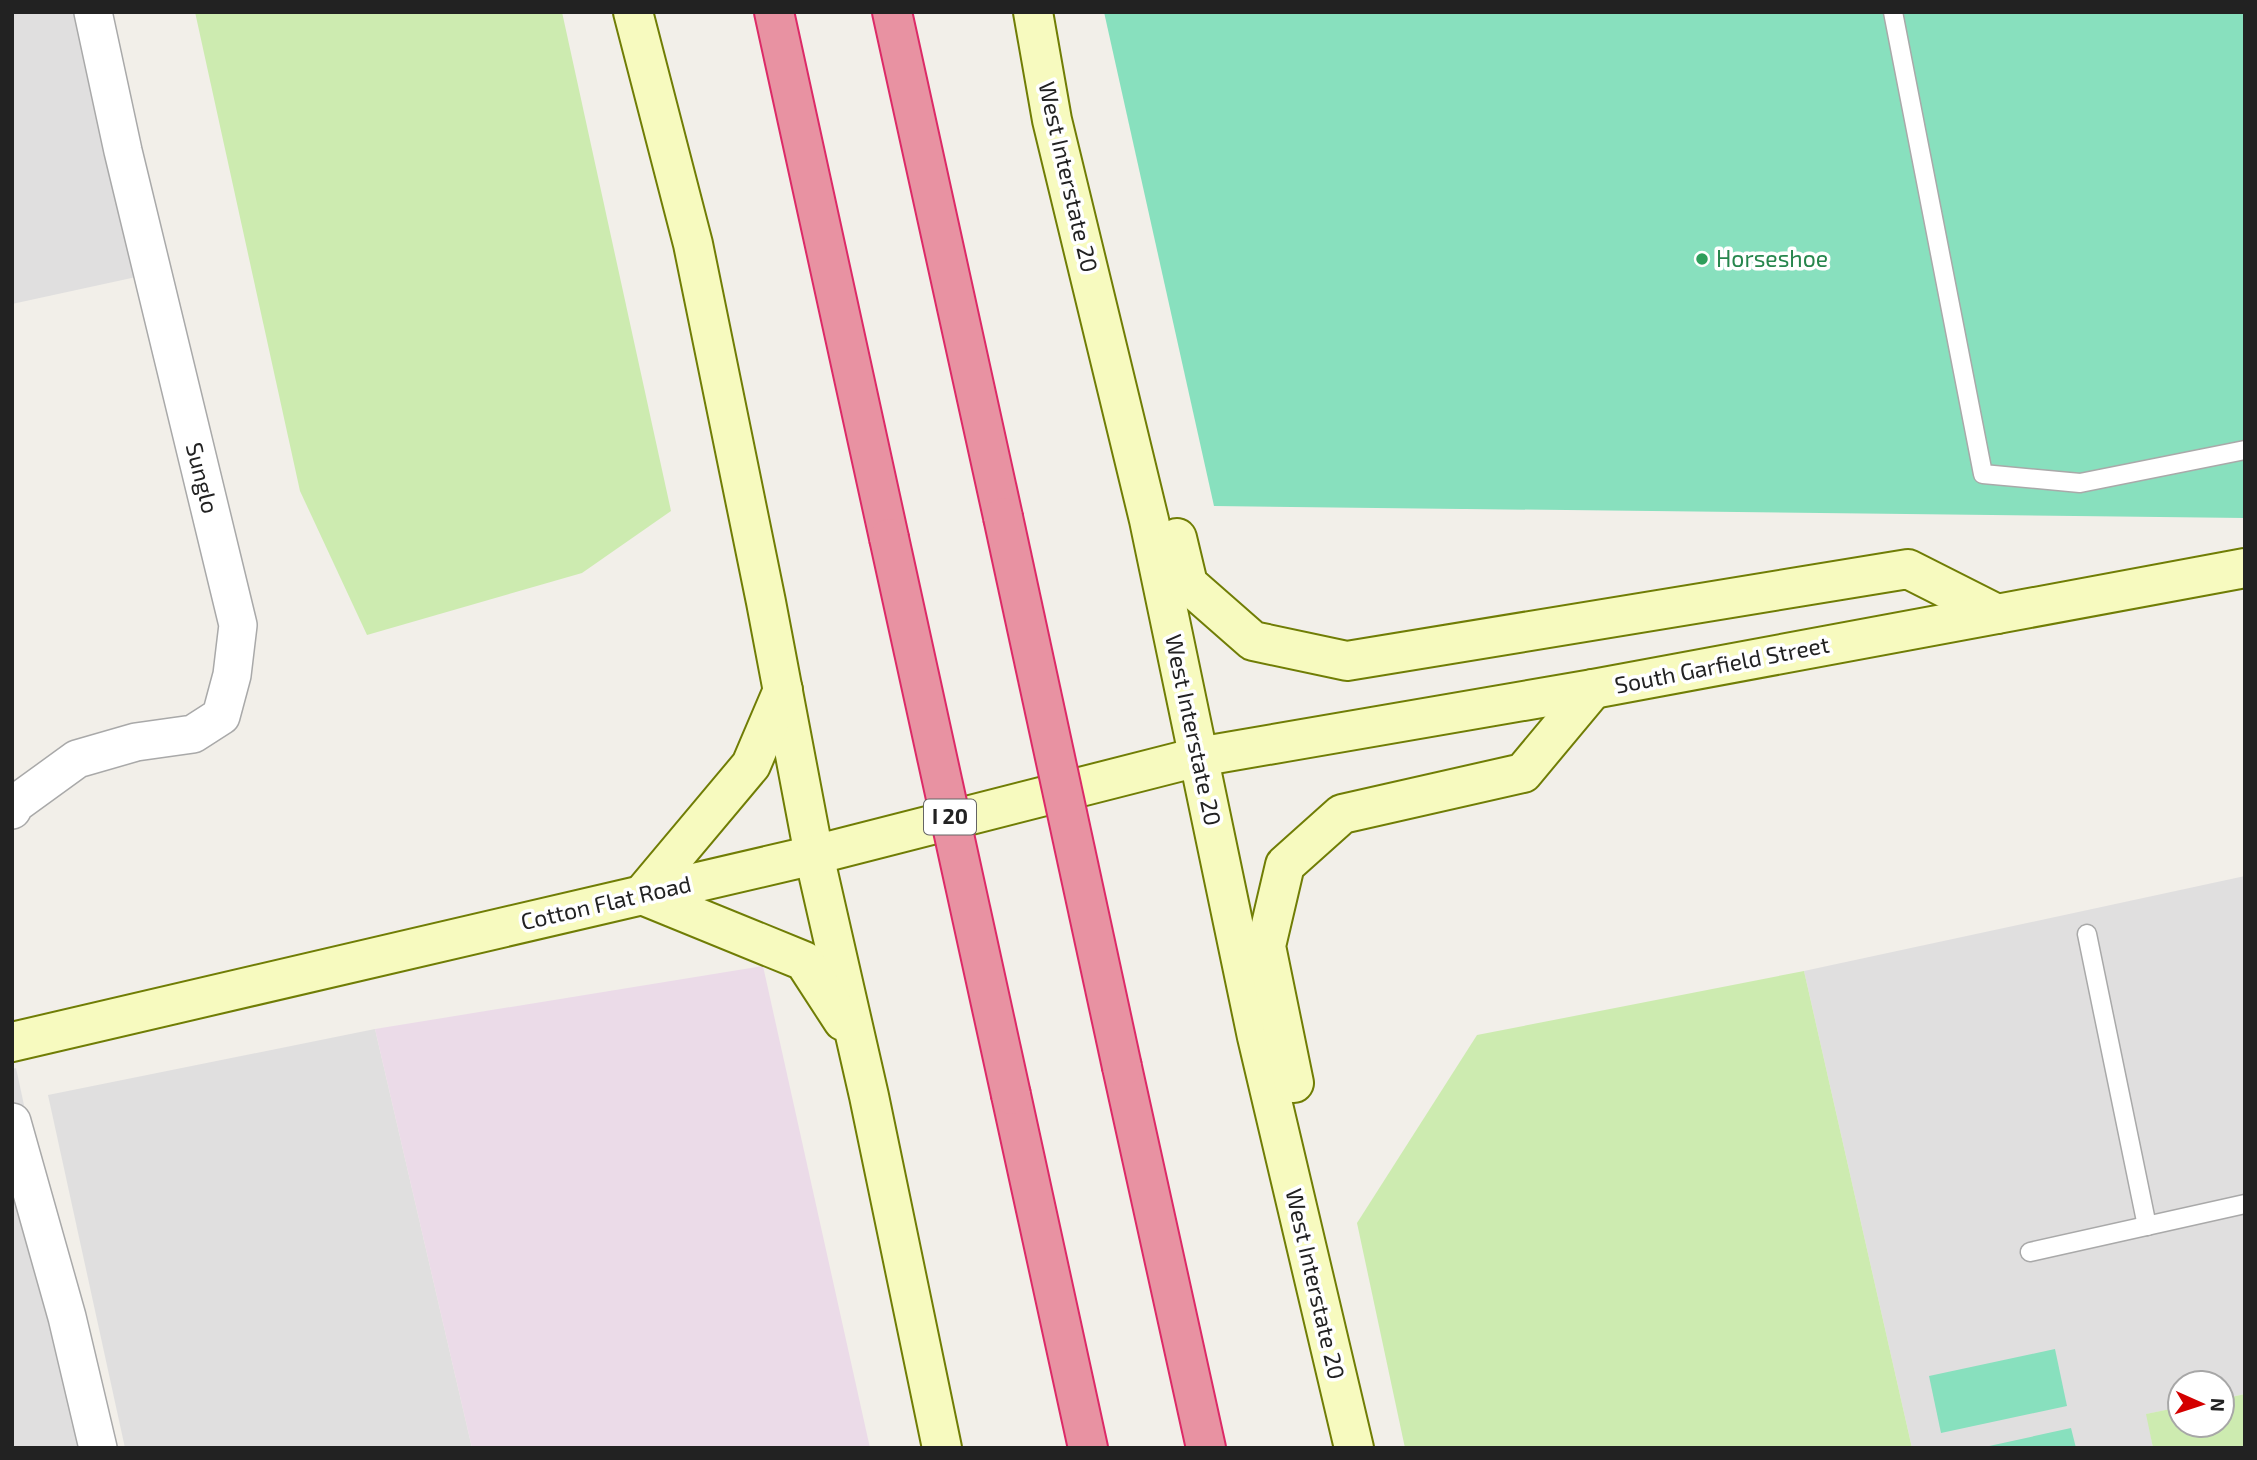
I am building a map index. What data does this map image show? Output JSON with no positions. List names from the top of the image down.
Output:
{
  "streets": {
    "highway": ["I 20"],
    "main road": ["West Interstate 20", "South Garfield Street", "Cotton Flat Road"],
    "street": ["Sunglo"]
  },
  "crossings": [
    ["West Interstate 20", "South Garfield Street"],
    ["West Interstate 20", "Cotton Flat Road"],
    ["South Garfield Street", "Cotton Flat Road"]
  ],
  "places": ["Horseshoe"],
  "north": "right"
}
